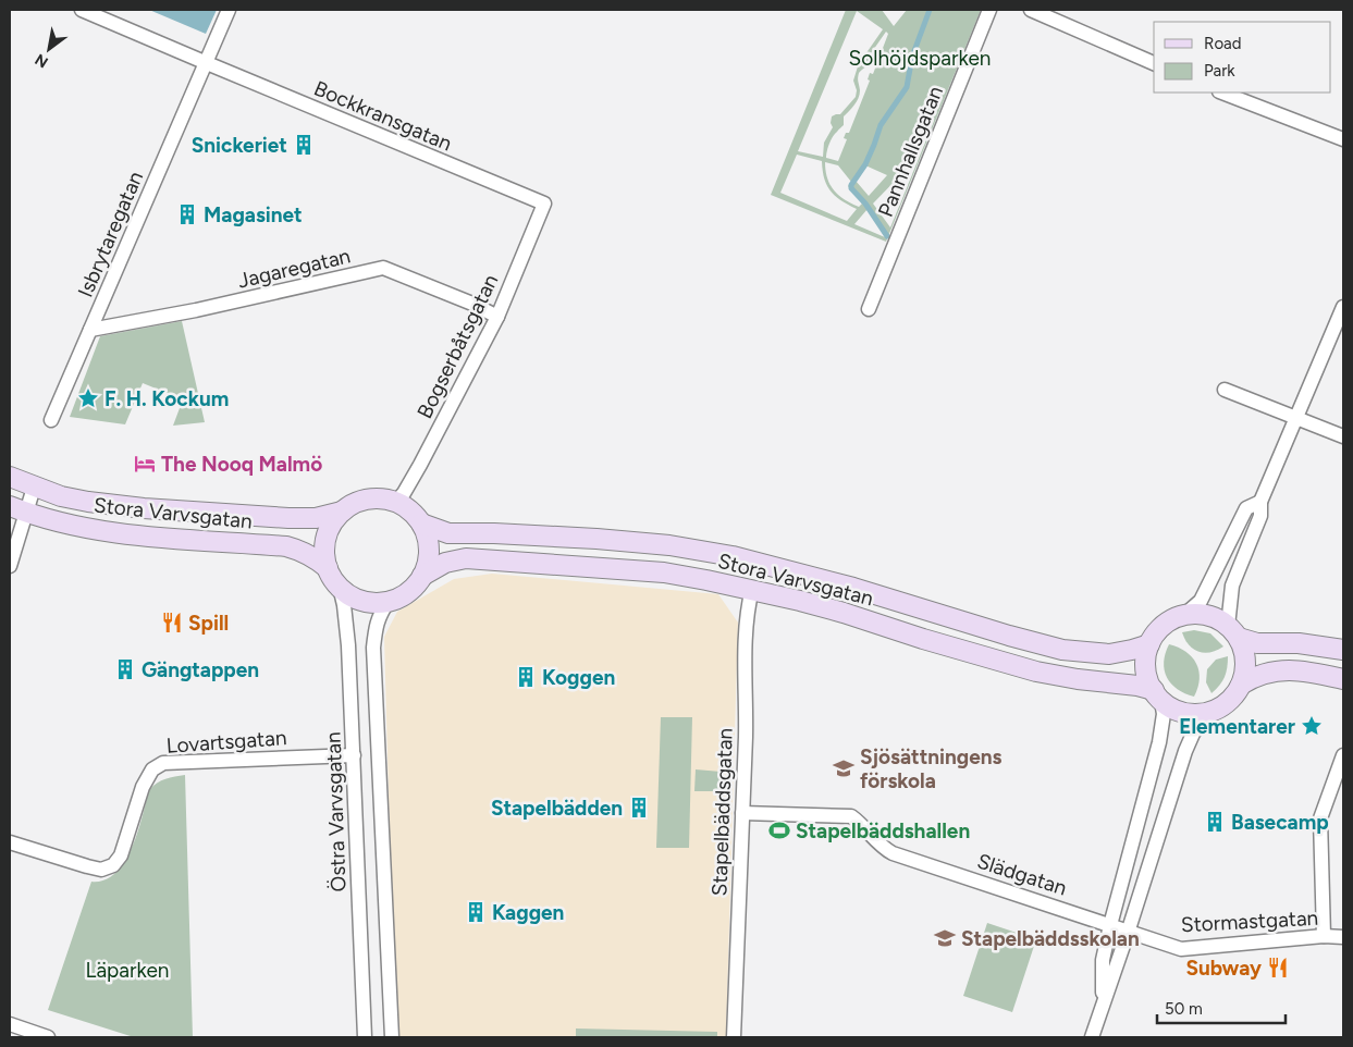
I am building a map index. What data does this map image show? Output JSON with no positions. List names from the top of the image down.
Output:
{
  "streets": {
    "street": [
      "Bockkransgatan",
      "Pannhallsgatan",
      "Isbrytaregatan",
      "Jagaregatan",
      "Bogserbåtsgatan",
      "Stora Varvsgatan",
      "Lovartsgatan",
      "Östra Varvsgatan",
      "Stapelbäddsgatan",
      "Slädgatan",
      "Stormastgatan"
    ]
  },
  "crossings": [
    ["Bockkransgatan", "Isbrytaregatan"],
    ["Bockkransgatan", "Bogserbåtsgatan"],
    ["Isbrytaregatan", "Jagaregatan"],
    ["Jagaregatan", "Bogserbåtsgatan"],
    ["Bogserbåtsgatan", "Stora Varvsgatan"],
    ["Bogserbåtsgatan", "Östra Varvsgatan"],
    ["Stora Varvsgatan", "Östra Varvsgatan"],
    ["Stora Varvsgatan", "Stapelbäddsgatan"],
    ["Lovartsgatan", "Östra Varvsgatan"],
    ["Stapelbäddsgatan", "Slädgatan"],
    ["Slädgatan", "Stormastgatan"]
  ],
  "parks": ["Solhöjdsparken", "Läparken"],
  "places": {
    "building": [
      "Snickeriet",
      "Magasinet",
      "Gängtappen",
      "Koggen",
      "Stapelbädden",
      "Basecamp",
      "Kaggen"
    ],
    "place": ["F. H. Kockum", "Elementarer"],
    "hotel": ["The Nooq Malmö"],
    "restaurant": ["Spill", "Subway"],
    "school or university": ["Sjösättningens förskola", "Stapelbäddsskolan"],
    "sports": ["Stapelbäddshallen"]
  },
  "legend": ["Road", "Park"],
  "scale_bar": "50 m",
  "north": "bottom left"
}
